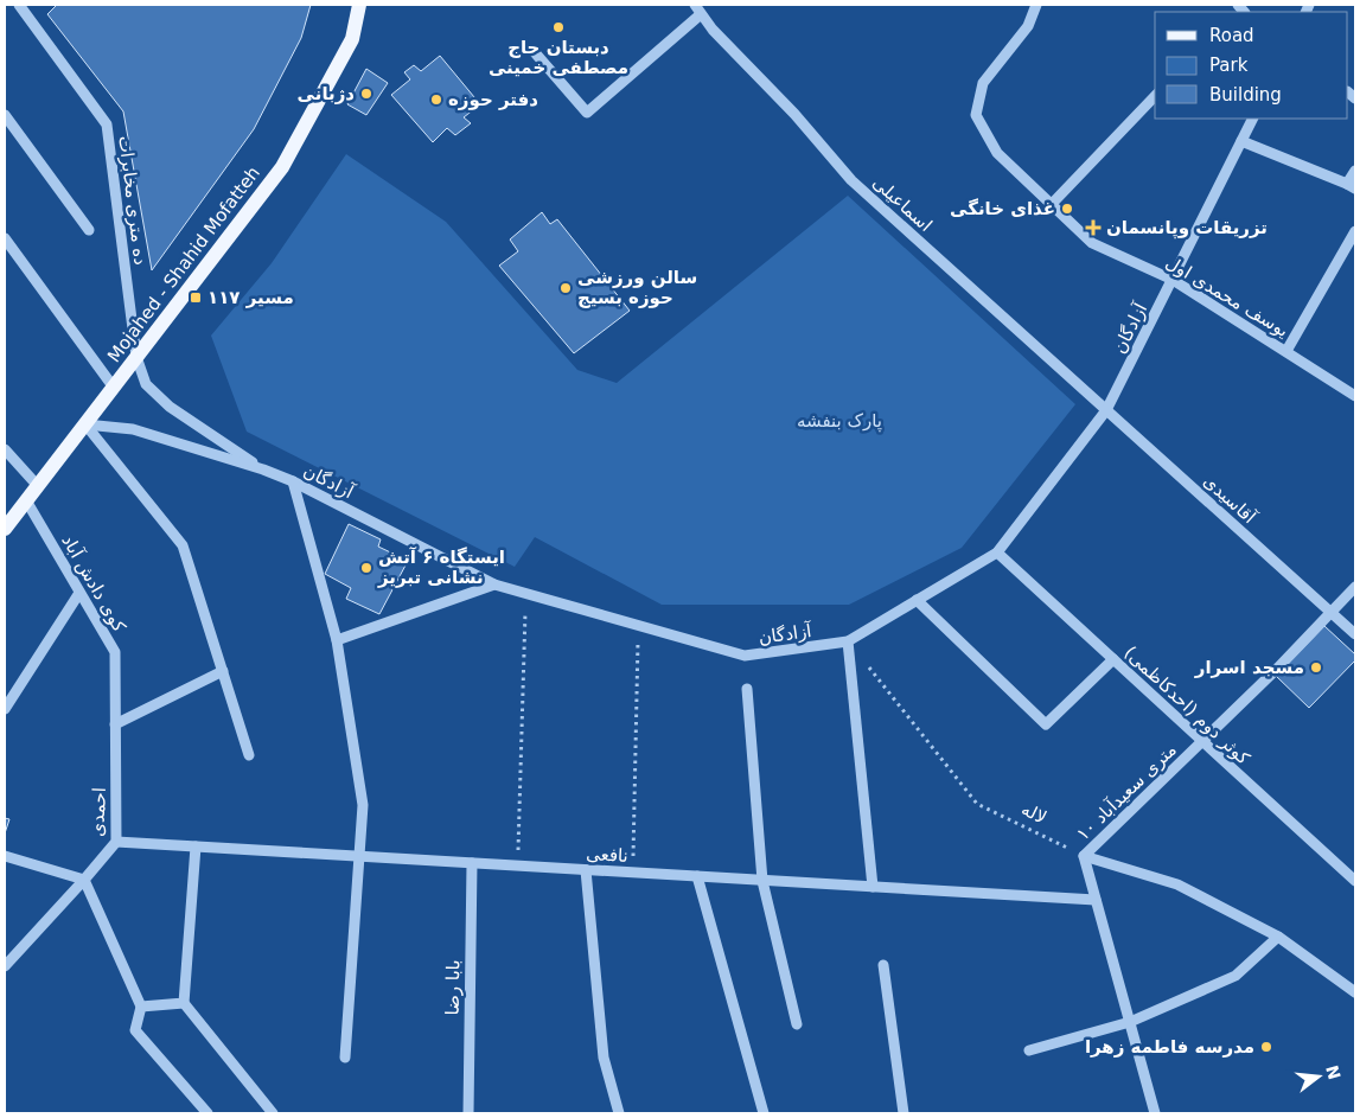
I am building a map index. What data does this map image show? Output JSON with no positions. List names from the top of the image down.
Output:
{
  "streets": {
    "main road": ["Mojahed - Shahid Mofatteh"],
    "street": [
      "ده متری مخابرات",
      "اسماعیلی",
      "یوسف محمدی اول",
      "آزادگان",
      "آقاسیدی",
      "کوی دادش آباد",
      "کوثر دوم (احدکاظمی)",
      "۱۰ متری سعیدآباد",
      "احمدی",
      "نافعی",
      "بابا رضا"
    ],
    "path": ["لاله"]
  },
  "crossings": [
    ["ده متری مخابرات", "Mojahed - Shahid Mofatteh"],
    ["ده متری مخابرات", "آزادگان"],
    ["اسماعیلی", "آزادگان"],
    ["اسماعیلی", "آقاسیدی"],
    ["Mojahed - Shahid Mofatteh", "کوی دادش آباد"],
    ["یوسف محمدی اول", "آزادگان"],
    ["آزادگان", "آقاسیدی"],
    ["آزادگان", "کوثر دوم (احدکاظمی)"],
    ["آزادگان", "لاله"],
    ["آقاسیدی", "۱۰ متری سعیدآباد"],
    ["کوی دادش آباد", "احمدی"],
    ["کوثر دوم (احدکاظمی)", "۱۰ متری سعیدآباد"],
    ["۱۰ متری سعیدآباد", "لاله"],
    ["۱۰ متری سعیدآباد", "نافعی"],
    ["احمدی", "نافعی"],
    ["نافعی", "بابا رضا"]
  ],
  "parks": ["پارک بنفشه"],
  "places": {
    "other": [
      "دبستان حاج مصطفی خمینی",
      "دژبانی",
      "دفتر حوزه",
      "غذای خانگی",
      "سالن ورزشی حوزه بسیج",
      "ایستگاه ۶ آتش نشانی تبریز",
      "مسجد اسرار",
      "مدرسه فاطمه زهرا"
    ],
    "health": ["تزریقات وپانسمان"],
    "transit": ["مسیر ۱۱۷"]
  },
  "legend": ["Road", "Park", "Building"],
  "north": "right"
}
